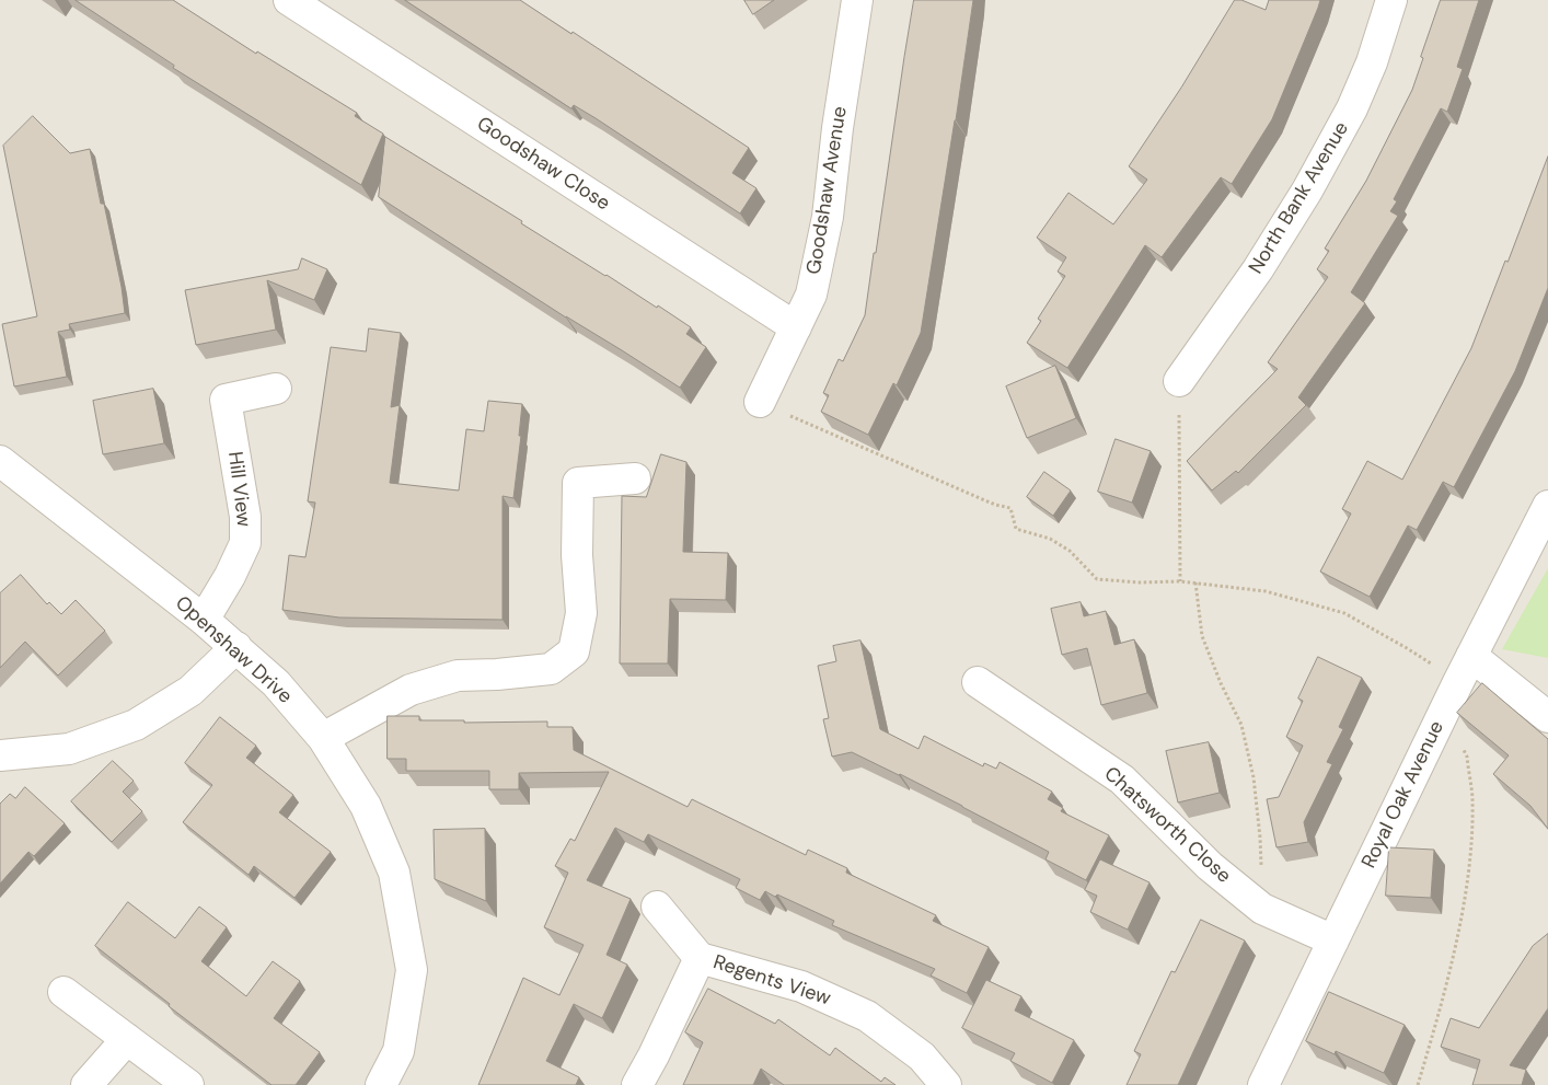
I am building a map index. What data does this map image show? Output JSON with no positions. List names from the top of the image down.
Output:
{
  "streets": {
    "street": [
      "Goodshaw Close",
      "Goodshaw Avenue",
      "North Bank Avenue",
      "Hill View",
      "Openshaw Drive",
      "Royal Oak Avenue",
      "Chatsworth Close",
      "Regents View"
    ]
  },
  "crossings": [
    ["Goodshaw Close", "Goodshaw Avenue"],
    ["Hill View", "Openshaw Drive"],
    ["Royal Oak Avenue", "Chatsworth Close"]
  ]
}
